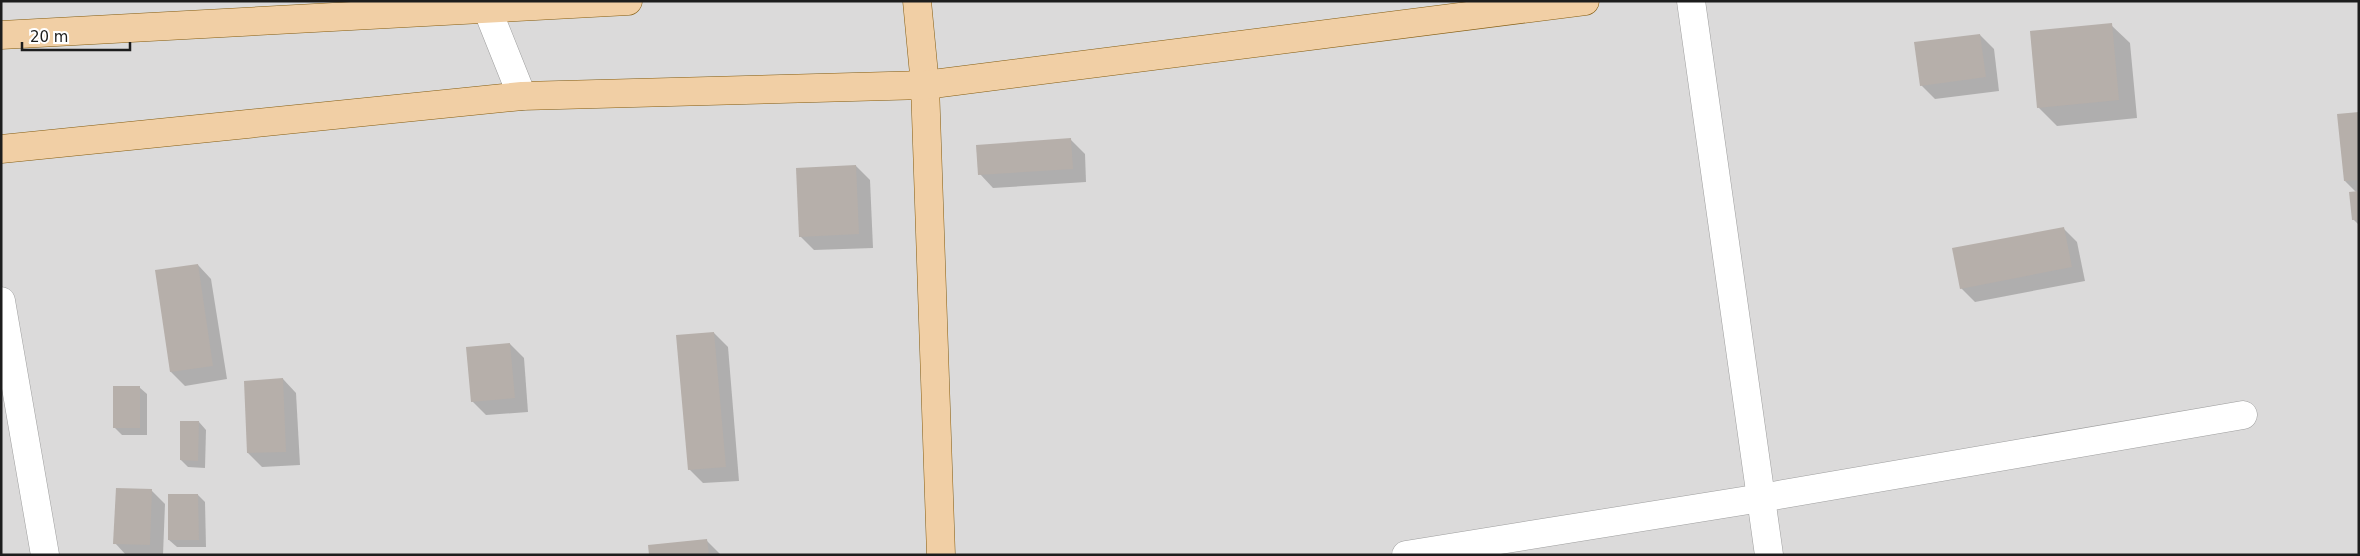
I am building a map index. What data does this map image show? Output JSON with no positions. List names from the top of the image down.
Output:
{
  "scale_bar": "20 m"
}
